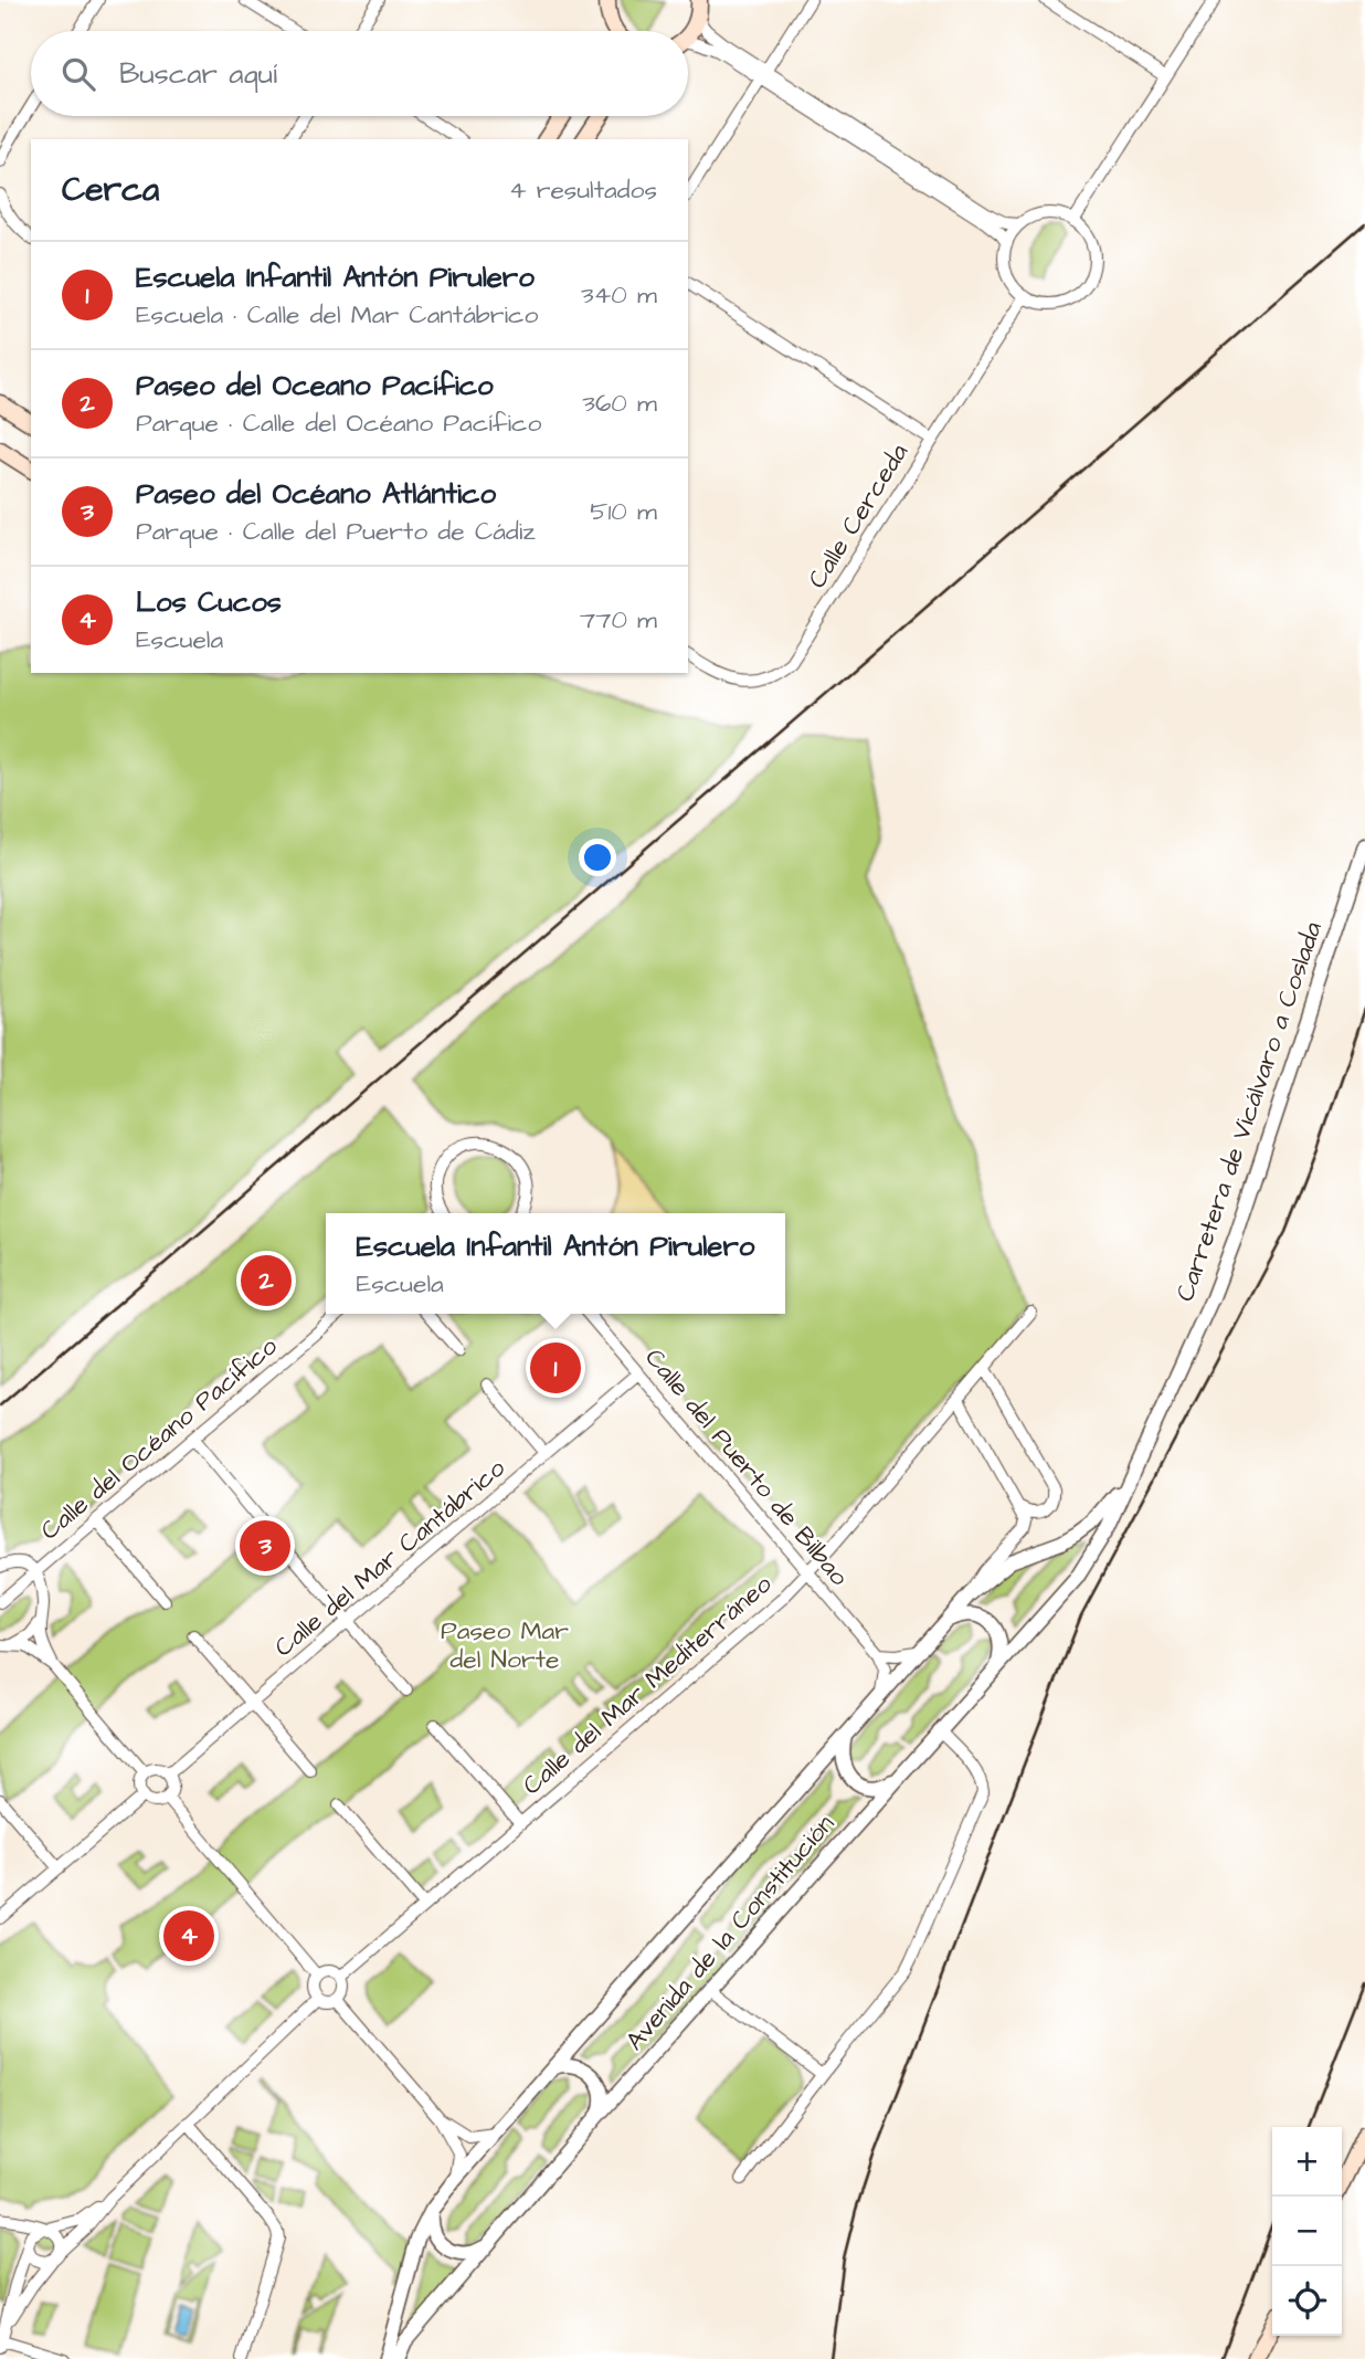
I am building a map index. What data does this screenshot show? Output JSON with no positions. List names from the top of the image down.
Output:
{
  "streets": {
    "street": [
      "Calle Cerceda",
      "Carretera de Vicálvaro a Coslada",
      "Calle del Océano Pacífico",
      "Calle del Puerto de Bilbao",
      "Calle del Mar Cantábrico",
      "Calle del Mar Mediterráneo",
      "Avenida de la Constitución"
    ]
  },
  "crossings": [
    ["Carretera de Vicálvaro a Coslada", "Avenida de la Constitución"],
    ["Calle del Puerto de Bilbao", "Calle del Mar Cantábrico"],
    ["Calle del Puerto de Bilbao", "Calle del Mar Mediterráneo"]
  ],
  "parks": ["Paseo Mar del Norte"],
  "page": {
    "search": "Buscar aquí",
    "heading": ["Cerca", "4 resultados"],
    "list": [
      {
        "mark": "1",
        "name": "Escuela Infantil Antón Pirulero",
        "note": "Escuela · Calle del Mar Cantábrico",
        "value": "340 m"
      },
      {
        "mark": "2",
        "name": "Paseo del Oceano Pacífico",
        "note": "Parque · Calle del Océano Pacífico",
        "value": "360 m"
      },
      {
        "mark": "3",
        "name": "Paseo del Océano Atlántico",
        "note": "Parque · Calle del Puerto de Cádiz",
        "value": "510 m"
      },
      {
        "mark": "4",
        "name": "Los Cucos",
        "note": "Escuela",
        "value": "770 m"
      }
    ],
    "popup": ["Escuela Infantil Antón Pirulero", "Escuela"],
    "pins": [
      "2",
      "1",
      "3",
      "4"
    ],
    "map_buttons": ["+", "−"]
  }
}
